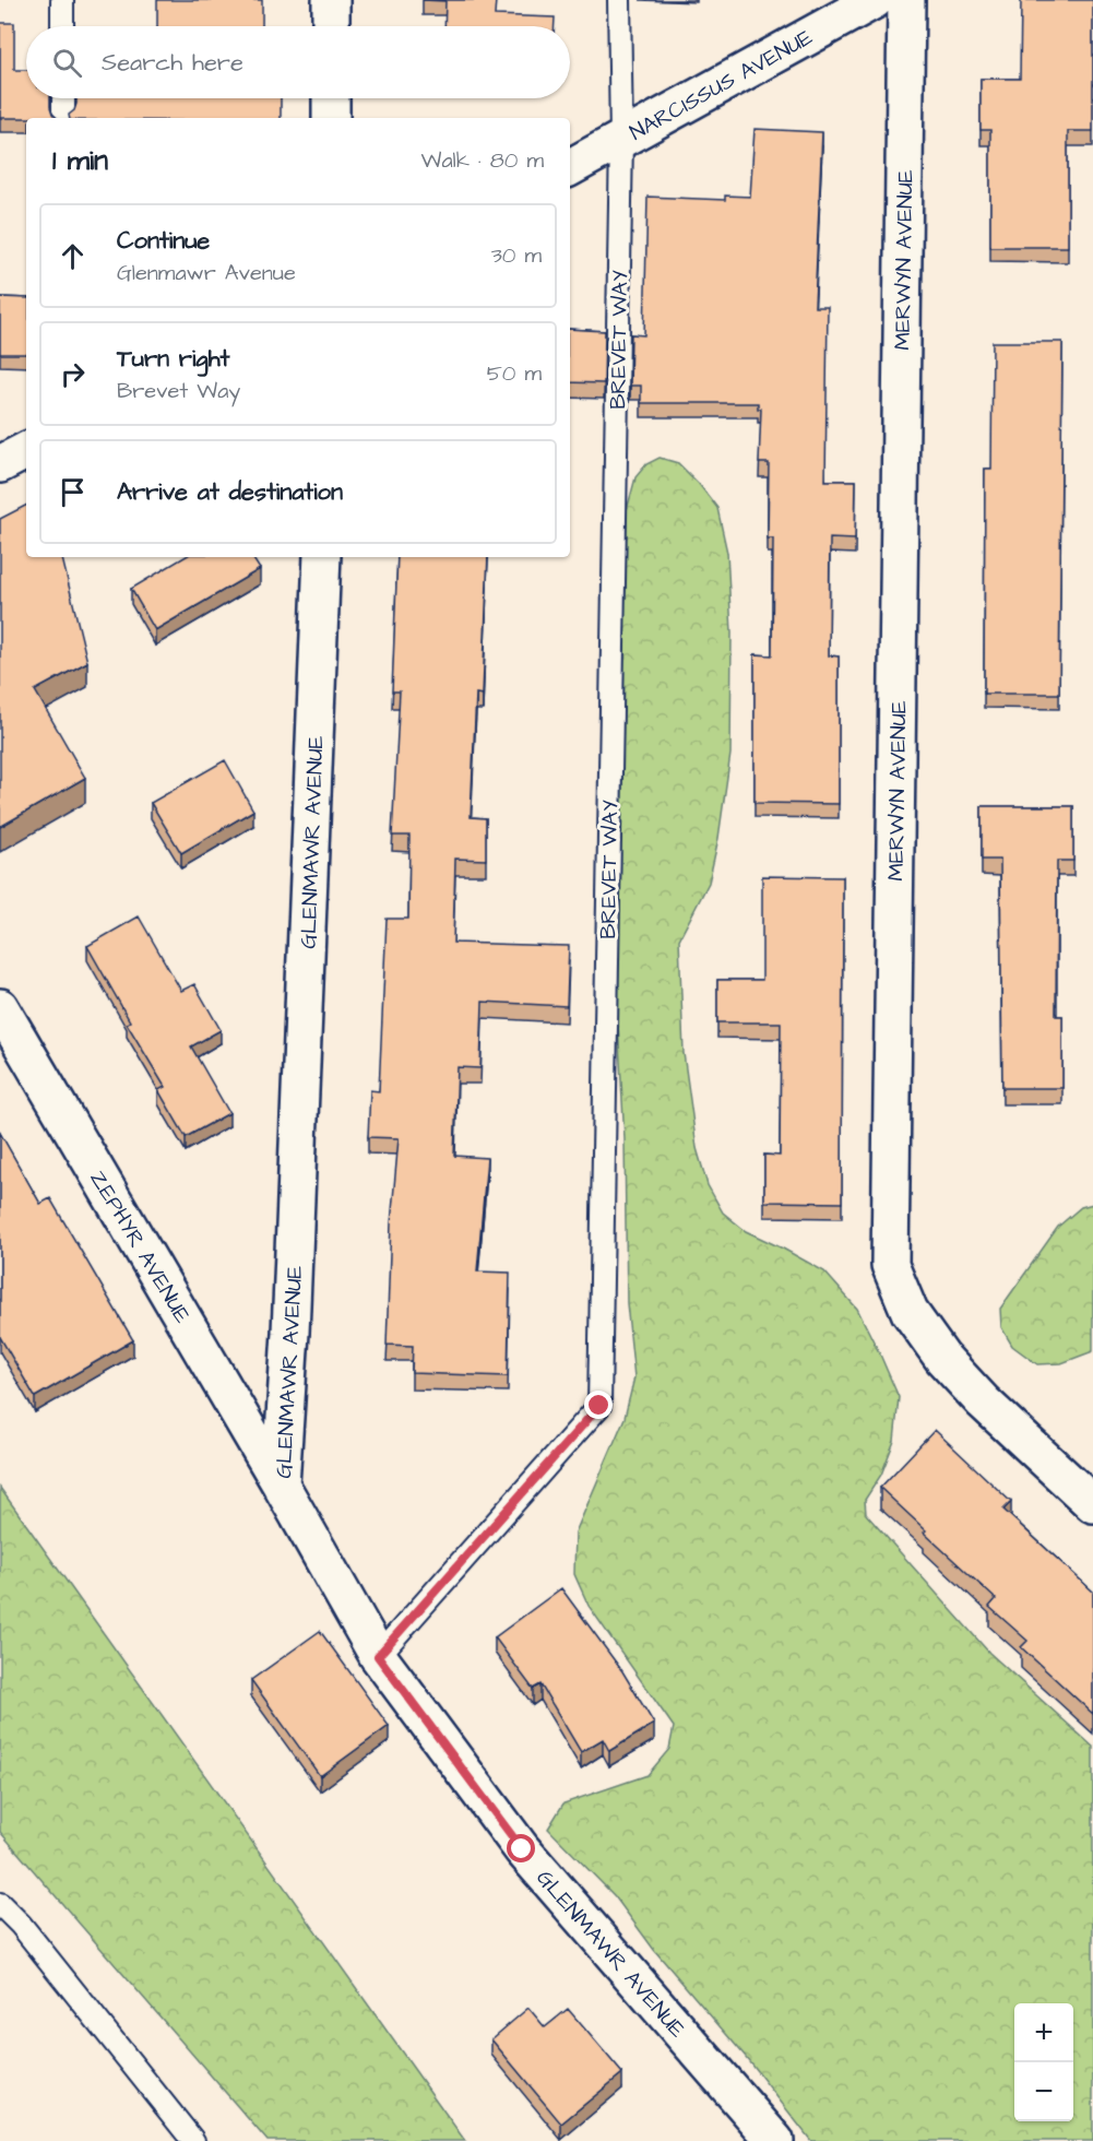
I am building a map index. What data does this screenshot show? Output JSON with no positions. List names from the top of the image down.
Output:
{
  "streets": {
    "street": [
      "NARCISSUS AVENUE",
      "MERWYN AVENUE",
      "GLENMAWR AVENUE",
      "ZEPHYR AVENUE"
    ],
    "lane": ["BREVET WAY"]
  },
  "crossings": [
    ["NARCISSUS AVENUE", "BREVET WAY"],
    ["BREVET WAY", "GLENMAWR AVENUE"],
    ["GLENMAWR AVENUE", "ZEPHYR AVENUE"]
  ],
  "page": {
    "search": "Search here",
    "heading": ["1 min", "Walk · 80 m"],
    "list": [
      ["Continue", "Glenmawr Avenue", "30 m"],
      ["Turn right", "Brevet Way", "50 m"],
      "Arrive at destination"
    ],
    "map_buttons": ["+", "−"]
  }
}
